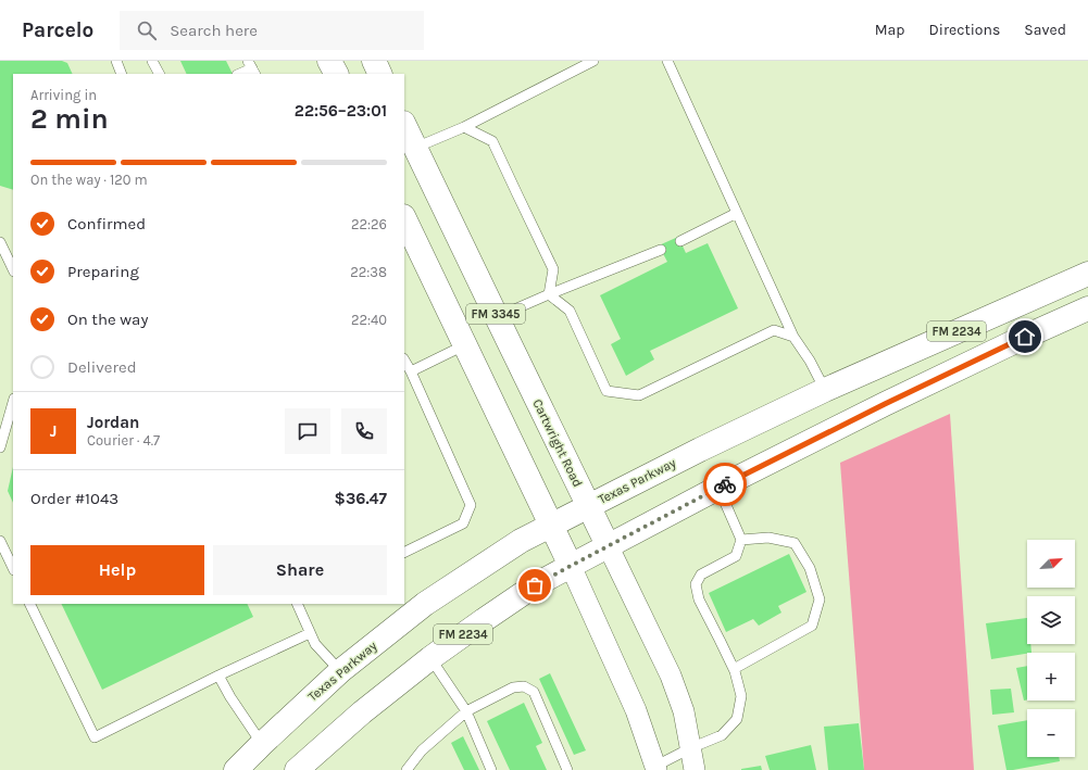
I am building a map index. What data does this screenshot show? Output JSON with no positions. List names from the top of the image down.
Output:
{
  "streets": {
    "main road": [
      "FM 3345",
      "FM 2234",
      "Cartwright Road",
      "Texas Parkway"
    ]
  },
  "crossings": [
    ["FM 3345", "Texas Parkway"],
    ["FM 2234", "Cartwright Road"],
    ["Cartwright Road", "Texas Parkway"]
  ],
  "north": "top right",
  "page": {
    "header": "Parcelo",
    "search": "Search here",
    "nav": ["Map", "Directions", "Saved"],
    "heading": ["2 min", "Arriving in", "22:56–23:01"],
    "panel": [
      "Jordan",
      "Courier · 4.7",
      "Order #1043",
      "$36.47"
    ],
    "bar": "On the way · 120 m",
    "list": [
      ["Confirmed", "22:26"],
      ["Preparing", "22:38"],
      ["On the way", "22:40"],
      "Delivered"
    ],
    "round": "J",
    "buttons": ["Help", "Share"],
    "map_buttons": ["+", "−"]
  }
}
